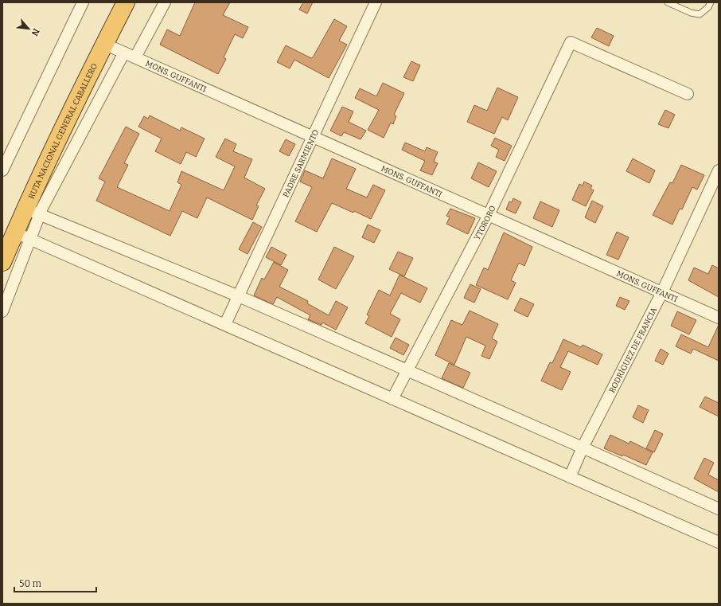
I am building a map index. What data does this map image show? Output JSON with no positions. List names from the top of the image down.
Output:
{
  "streets": {
    "highway": ["RUTA NACIONAL GENERAL CABALLERO"],
    "street": [
      "MONS. GUFFANTI",
      "PADRE SARMIENTO",
      "YTORORO",
      "RODRÍGUEZ DE FRANCIA"
    ]
  },
  "crossings": [
    ["MONS. GUFFANTI", "RUTA NACIONAL GENERAL CABALLERO"],
    ["MONS. GUFFANTI", "PADRE SARMIENTO"],
    ["MONS. GUFFANTI", "YTORORO"],
    ["MONS. GUFFANTI", "RODRÍGUEZ DE FRANCIA"]
  ],
  "scale_bar": "50 m",
  "north": "bottom right"
}
